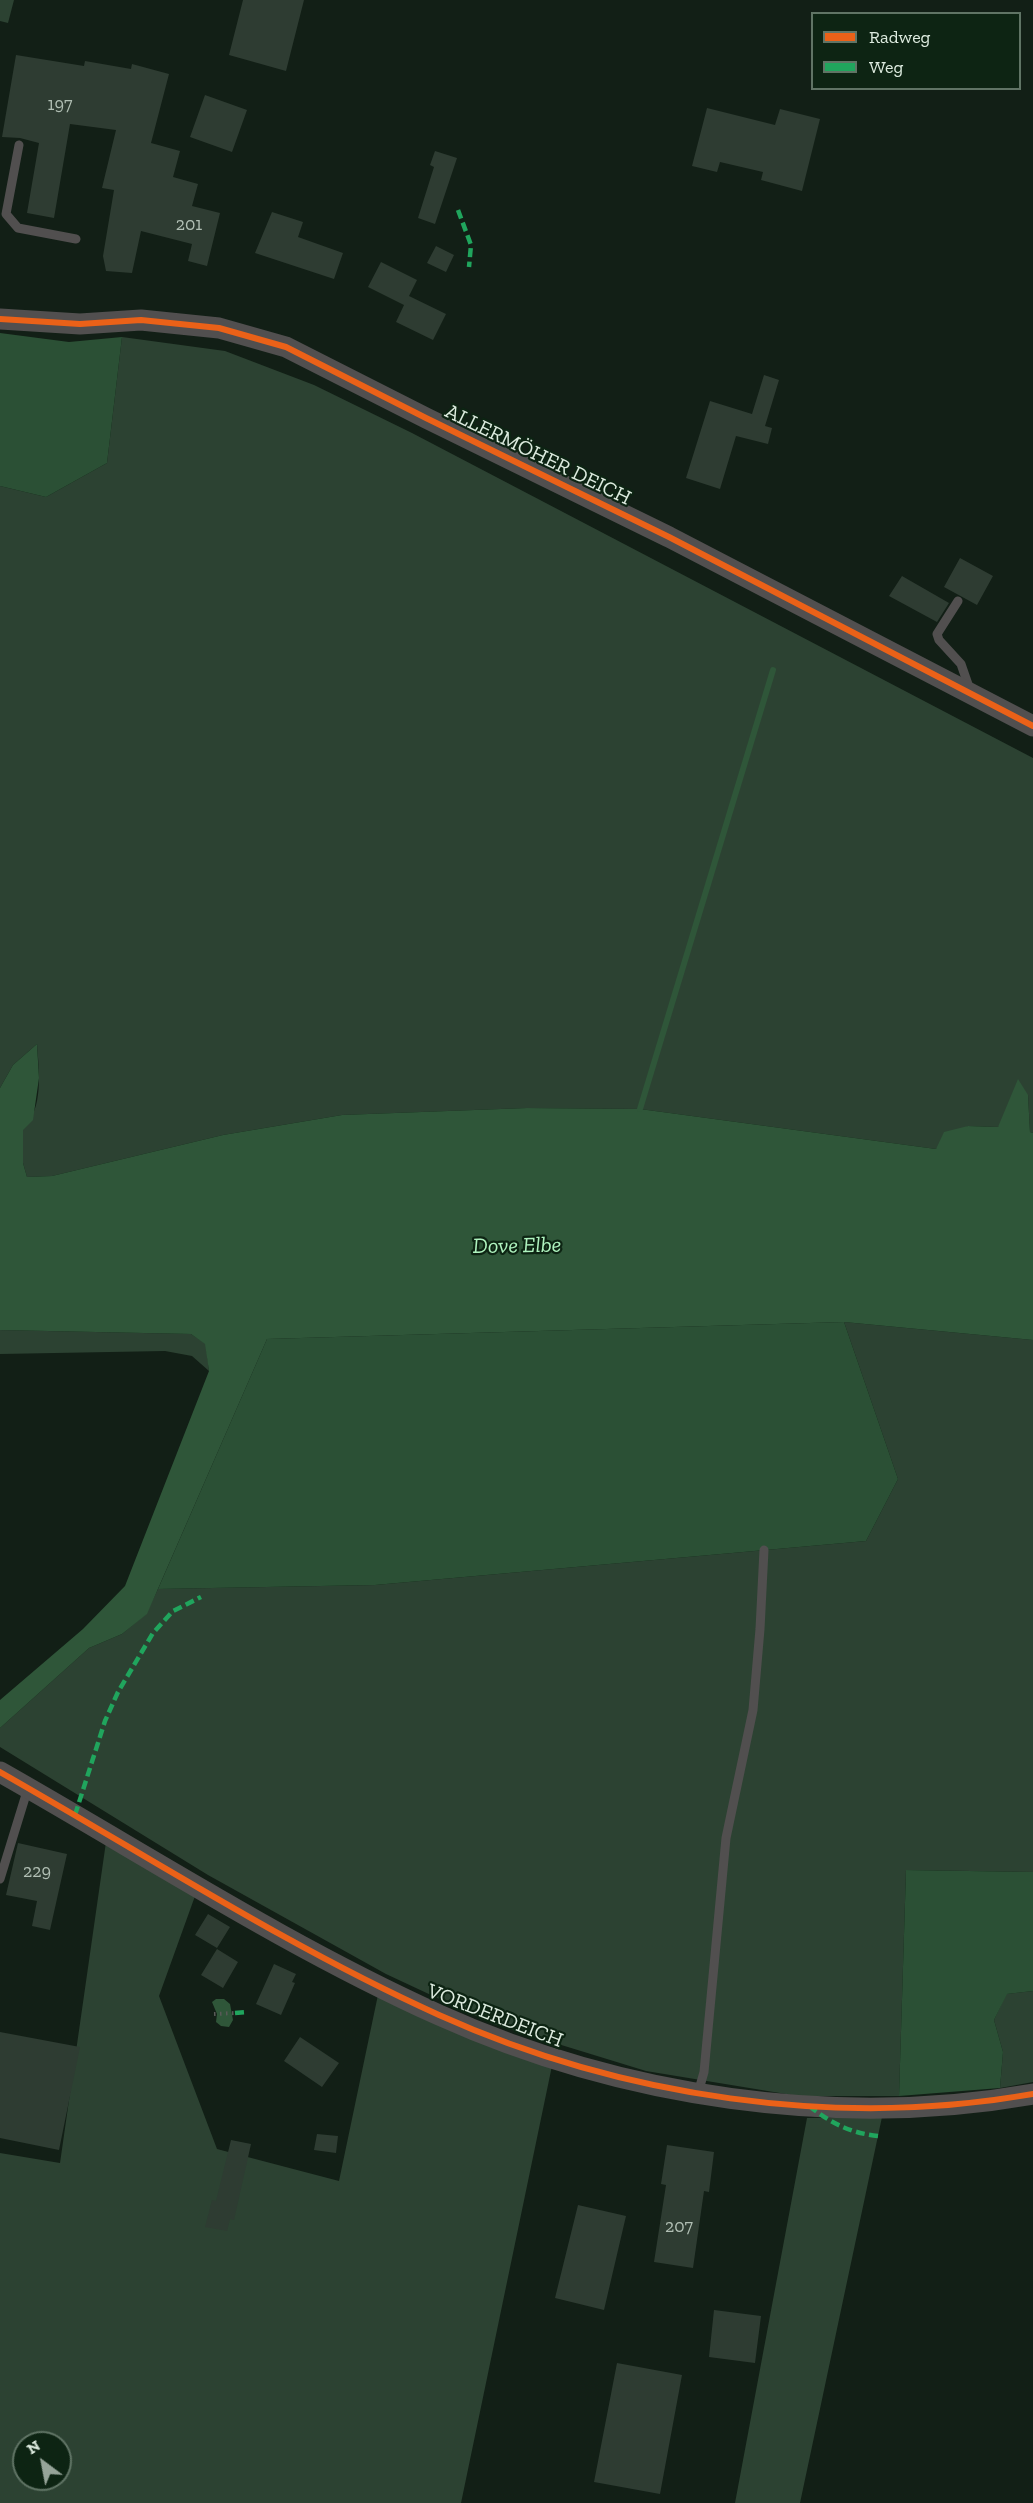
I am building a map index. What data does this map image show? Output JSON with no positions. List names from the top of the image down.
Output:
{
  "streets": {
    "street": ["ALLERMÖHER DEICH", "VORDERDEICH"]
  },
  "water": ["Dove Elbe"],
  "house_numbers": [
    "197",
    "201",
    "229",
    "207"
  ],
  "legend": ["Radweg", "Weg"],
  "north": "top left"
}
